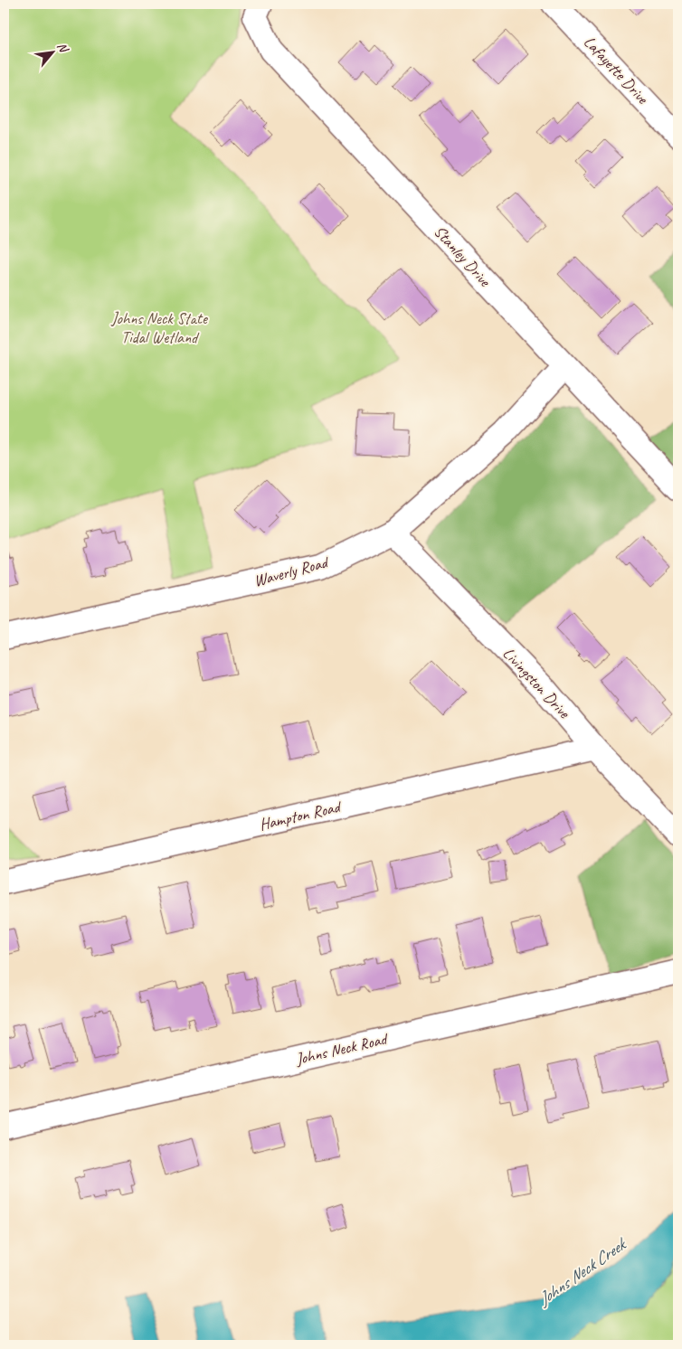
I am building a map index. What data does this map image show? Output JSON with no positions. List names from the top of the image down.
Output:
{
  "streets": {
    "street": [
      "Lafayette Drive",
      "Stanley Drive",
      "Waverly Road",
      "Livingston Drive",
      "Hampton Road",
      "Johns Neck Road"
    ]
  },
  "crossings": [
    ["Stanley Drive", "Waverly Road"],
    ["Waverly Road", "Livingston Drive"],
    ["Livingston Drive", "Hampton Road"]
  ],
  "water": ["Johns Neck Creek"],
  "parks": ["Johns Neck State Tidal Wetland"],
  "north": "top right"
}
